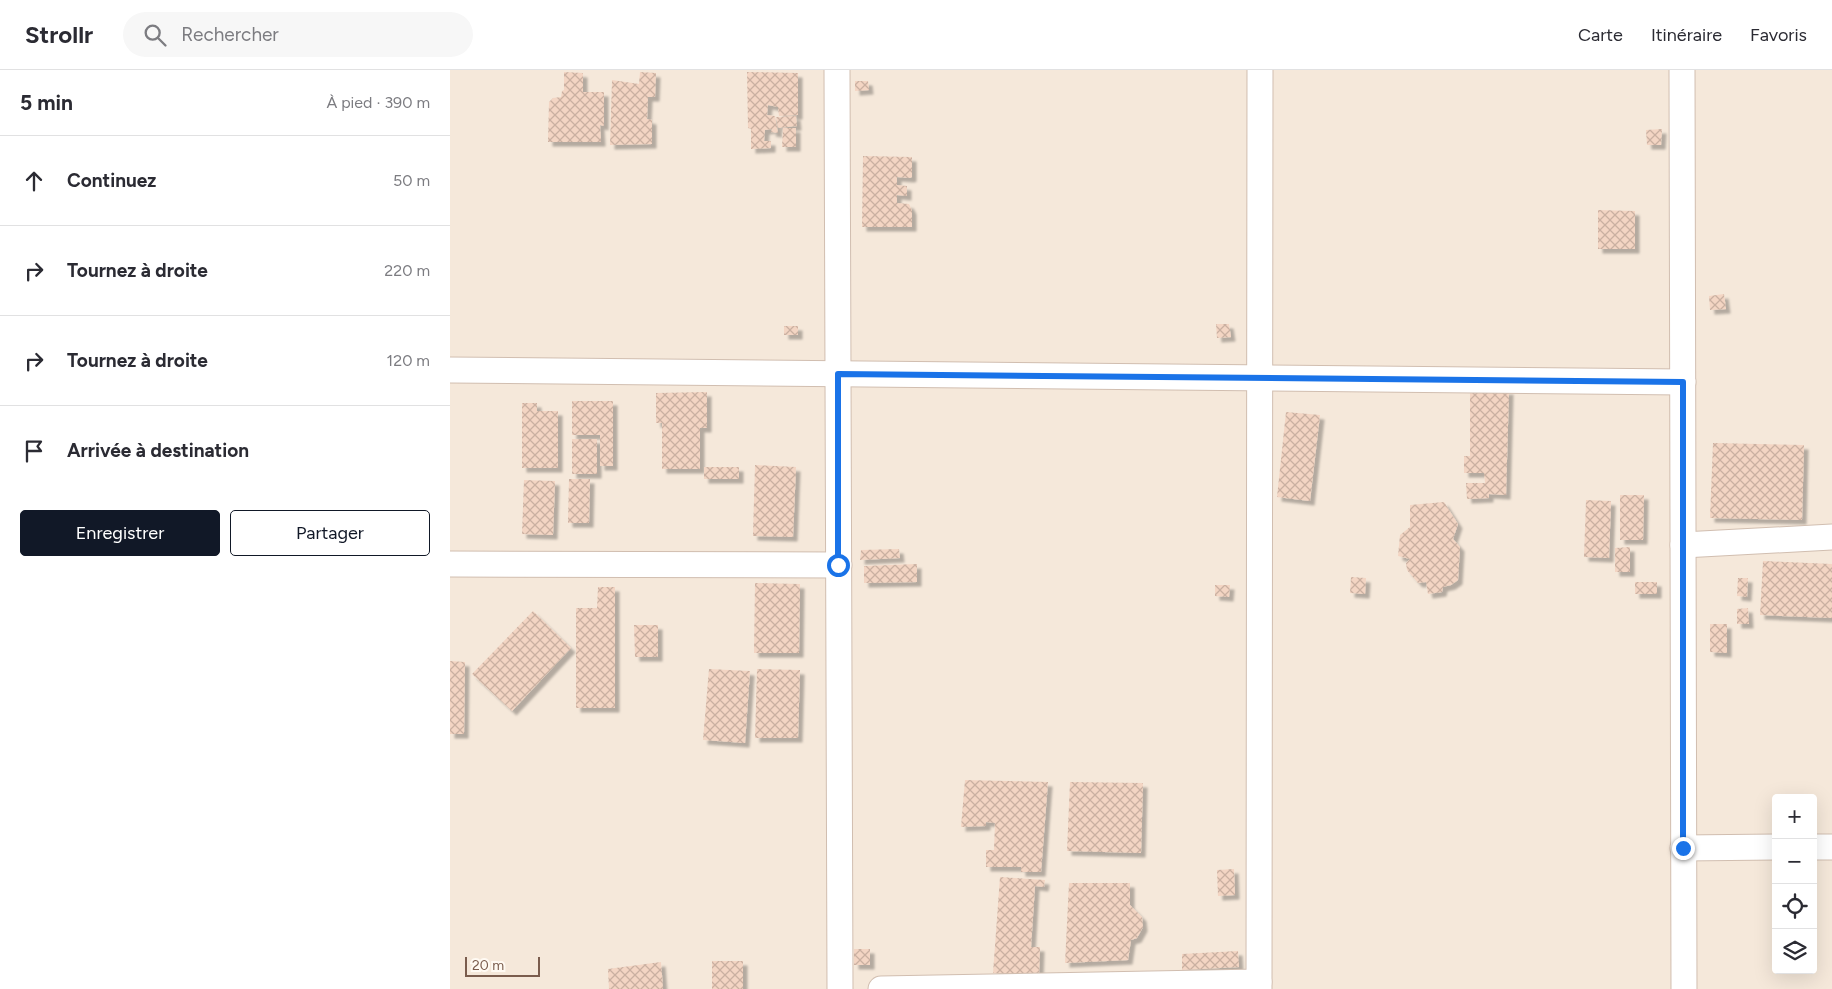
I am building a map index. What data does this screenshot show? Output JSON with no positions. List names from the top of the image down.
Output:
{
  "scale_bar": "20 m",
  "page": {
    "header": "Strollr",
    "search": "Rechercher",
    "nav": ["Carte", "Itinéraire", "Favoris"],
    "heading": ["5 min", "À pied · 390 m"],
    "list": [
      ["Continuez", "50 m"],
      ["Tournez à droite", "220 m"],
      ["Tournez à droite", "120 m"],
      "Arrivée à destination"
    ],
    "buttons": ["Enregistrer", "Partager"],
    "map_buttons": ["+", "−"],
    "scale": "20 m"
  }
}
